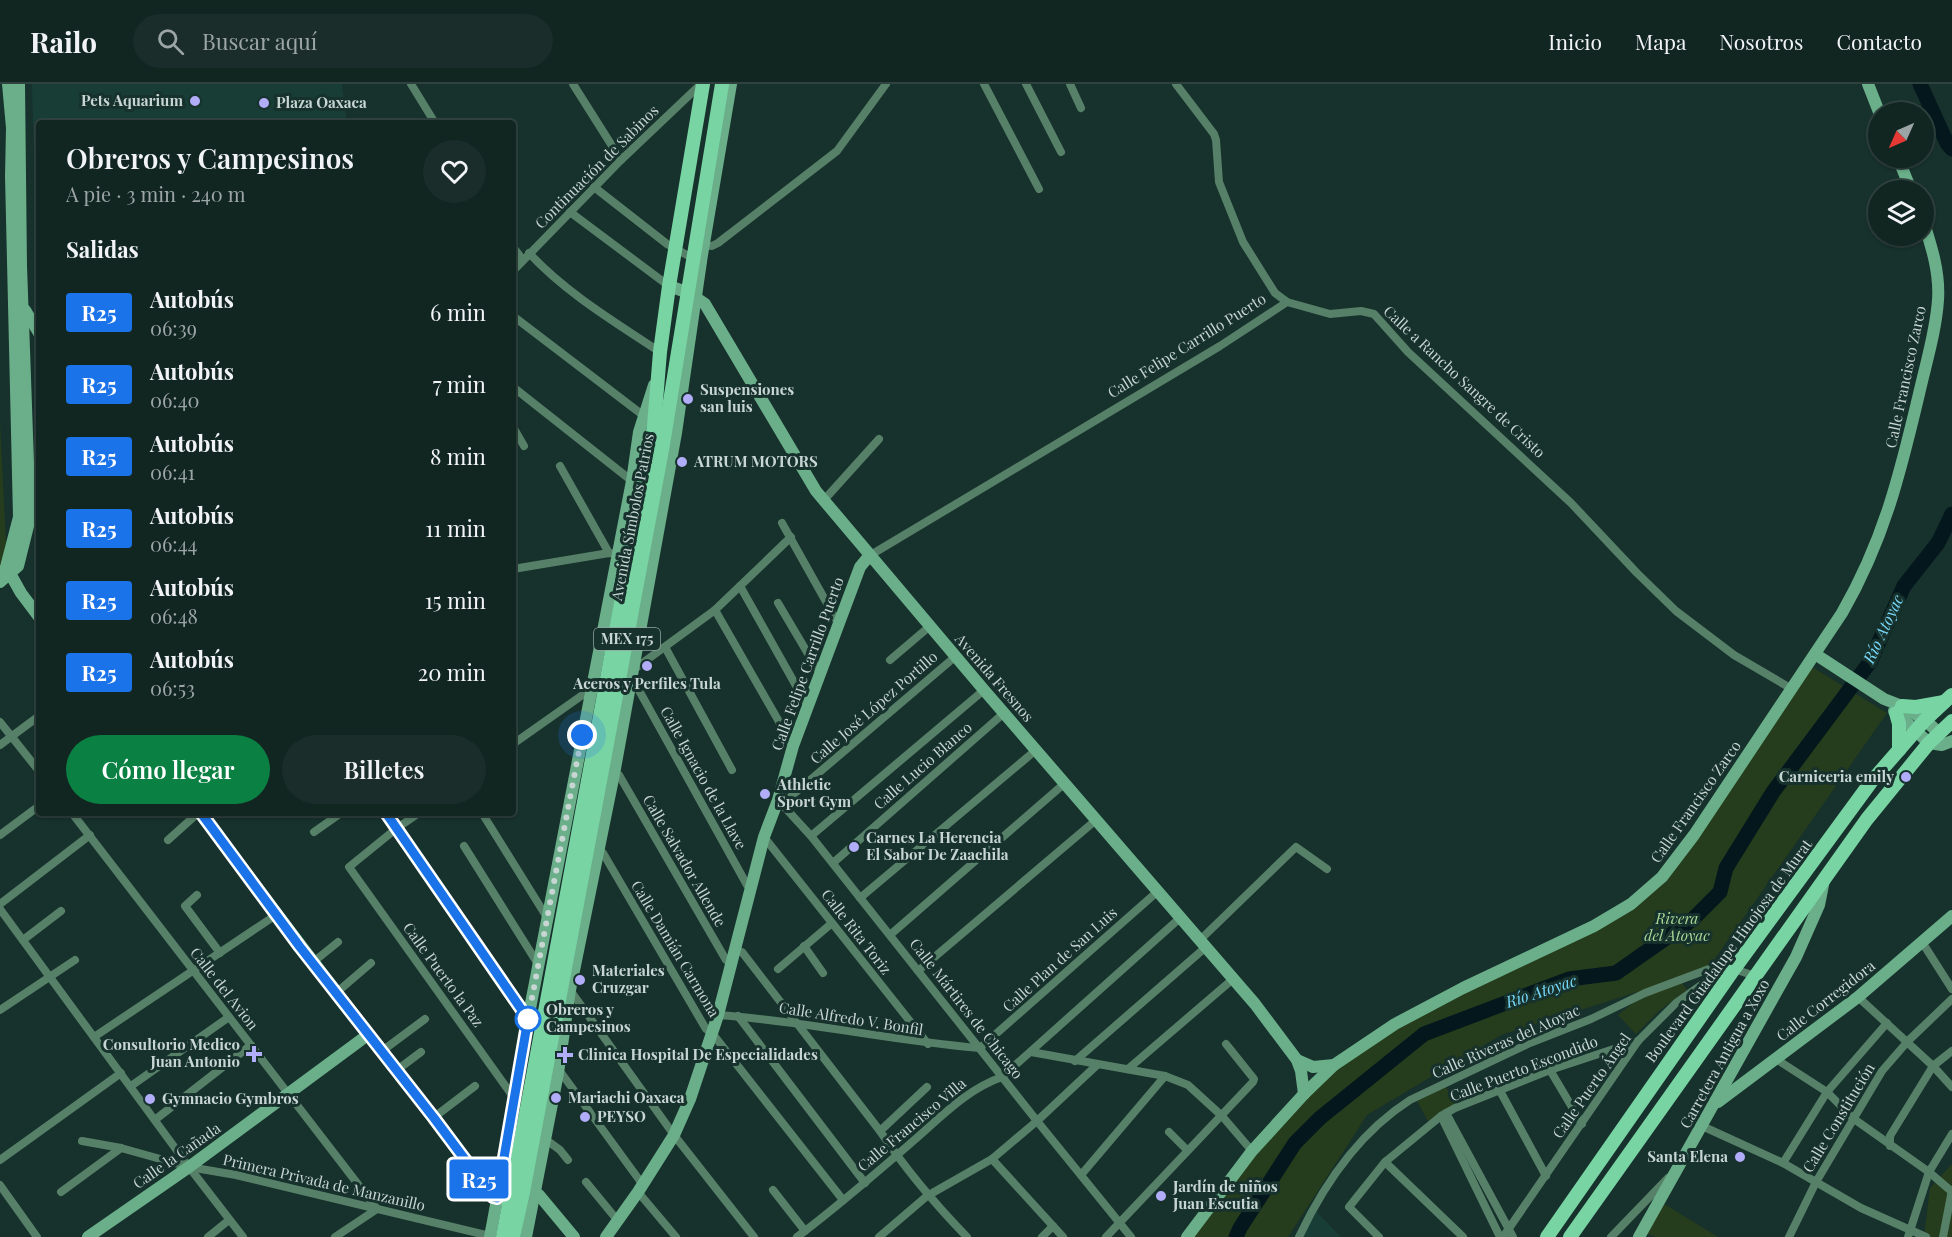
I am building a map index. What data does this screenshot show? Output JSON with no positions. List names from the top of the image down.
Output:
{
  "streets": {
    "main road": ["Avenida Símbolos Patrios", "MEX 175", "Boulevard Guadalupe Hinojosa de Murat"],
    "street": [
      "Continuación de Sabinos",
      "Calle Felipe Carrillo Puerto",
      "Calle Francisco Zarco",
      "Calle a Rancho Sangre de Cristo",
      "Avenida Fresnos",
      "Calle José López Portillo",
      "Calle Lucio Blanco",
      "Calle Ignacio de la Llave",
      "Calle Salvador Allende",
      "Calle Rita Toriz",
      "Calle Damián Carmona",
      "Calle Plan de San Luis",
      "Calle Puerto la Paz",
      "Calle del Avion",
      "Calle Corregidora",
      "Calle Mártires de Chicago",
      "Calle Alfredo V. Bonfil",
      "Calle Riveras del Atoyac",
      "Carretera Antigua a Xoxo",
      "Calle Puerto Escondido",
      "Calle Puerto Ángel",
      "Calle Constitución",
      "Calle Francisco Villa",
      "Calle la Cañada",
      "Primera Privada de Manzanillo"
    ]
  },
  "crossings": [
    ["Continuación de Sabinos", "Avenida Símbolos Patrios"],
    ["Calle Felipe Carrillo Puerto", "Calle a Rancho Sangre de Cristo"],
    ["Calle Felipe Carrillo Puerto", "Avenida Fresnos"],
    ["Calle Felipe Carrillo Puerto", "Calle José López Portillo"],
    ["Calle Felipe Carrillo Puerto", "Calle Ignacio de la Llave"],
    ["Calle Felipe Carrillo Puerto", "Calle Salvador Allende"],
    ["Calle Felipe Carrillo Puerto", "Calle Rita Toriz"],
    ["Calle Felipe Carrillo Puerto", "Calle Damián Carmona"],
    ["Calle Felipe Carrillo Puerto", "Calle Mártires de Chicago"],
    ["Calle Felipe Carrillo Puerto", "Calle Alfredo V. Bonfil"],
    ["Calle Francisco Zarco", "Calle a Rancho Sangre de Cristo"],
    ["Calle Francisco Zarco", "Avenida Fresnos"],
    ["Avenida Símbolos Patrios", "Avenida Fresnos"],
    ["Avenida Símbolos Patrios", "Calle Ignacio de la Llave"],
    ["Avenida Símbolos Patrios", "Calle Salvador Allende"],
    ["Avenida Símbolos Patrios", "Calle Damián Carmona"],
    ["Avenida Símbolos Patrios", "Calle Puerto la Paz"],
    ["Avenida Símbolos Patrios", "Primera Privada de Manzanillo"],
    ["Avenida Fresnos", "Calle José López Portillo"],
    ["Avenida Fresnos", "Calle Lucio Blanco"],
    ["Avenida Fresnos", "Calle Plan de San Luis"],
    ["Avenida Fresnos", "Calle Francisco Villa"],
    ["Calle José López Portillo", "Calle Mártires de Chicago"],
    ["Calle Lucio Blanco", "Calle Mártires de Chicago"],
    ["Calle Salvador Allende", "Calle Alfredo V. Bonfil"],
    ["Calle Salvador Allende", "Calle Francisco Villa"],
    ["Calle Rita Toriz", "Calle Alfredo V. Bonfil"],
    ["Calle Damián Carmona", "Calle Francisco Villa"],
    ["Boulevard Guadalupe Hinojosa de Murat", "Calle Riveras del Atoyac"],
    ["Boulevard Guadalupe Hinojosa de Murat", "Calle Puerto Ángel"],
    ["Calle Plan de San Luis", "Calle Mártires de Chicago"],
    ["Calle Plan de San Luis", "Calle Alfredo V. Bonfil"],
    ["Calle del Avion", "Calle la Cañada"],
    ["Calle del Avion", "Primera Privada de Manzanillo"],
    ["Calle Corregidora", "Carretera Antigua a Xoxo"],
    ["Calle Mártires de Chicago", "Calle Alfredo V. Bonfil"],
    ["Calle Mártires de Chicago", "Calle Francisco Villa"],
    ["Calle Riveras del Atoyac", "Calle Puerto Ángel"],
    ["Calle Puerto Escondido", "Calle Puerto Ángel"],
    ["Calle la Cañada", "Primera Privada de Manzanillo"]
  ],
  "water": ["Río Atoyac"],
  "parks": ["Rivera del Atoyac"],
  "places": {
    "other": [
      "Pets Aquarium",
      "Plaza Oaxaca",
      "Suspensiones san luis",
      "ATRUM MOTORS",
      "Aceros y Perfiles Tula",
      "Carniceria emily",
      "Athletic Sport Gym",
      "Carnes La Herencia El Sabor De Zaachila",
      "Materiales Cruzgar",
      "Obreros y Campesinos",
      "Mariachi Oaxaca",
      "Gymnacio Gymbros",
      "PEYSO",
      "Santa Elena",
      "Jardín de niños Juan Escutia"
    ],
    "health": ["Consultorio Medico Juan Antonio", "Clinica Hospital De Especialidades"]
  },
  "lines": ["bus line R25"],
  "north": "bottom left",
  "page": {
    "header": "Railo",
    "search": "Buscar aquí",
    "nav": [
      "Inicio",
      "Mapa",
      "Nosotros",
      "Contacto"
    ],
    "on_map": "R25",
    "heading": [
      ["Obreros y Campesinos", "A pie · 3 min · 240 m"],
      "Salidas"
    ],
    "list": [
      {
        "mark": "R25",
        "name": "Autobús",
        "note": "06:39",
        "value": "6 min"
      },
      {
        "mark": "R25",
        "name": "Autobús",
        "note": "06:40",
        "value": "7 min"
      },
      {
        "mark": "R25",
        "name": "Autobús",
        "note": "06:41",
        "value": "8 min"
      },
      {
        "mark": "R25",
        "name": "Autobús",
        "note": "06:44",
        "value": "11 min"
      },
      {
        "mark": "R25",
        "name": "Autobús",
        "note": "06:48",
        "value": "15 min"
      },
      {
        "mark": "R25",
        "name": "Autobús",
        "note": "06:53",
        "value": "20 min"
      }
    ],
    "buttons": ["Cómo llegar", "Billetes"]
  }
}
